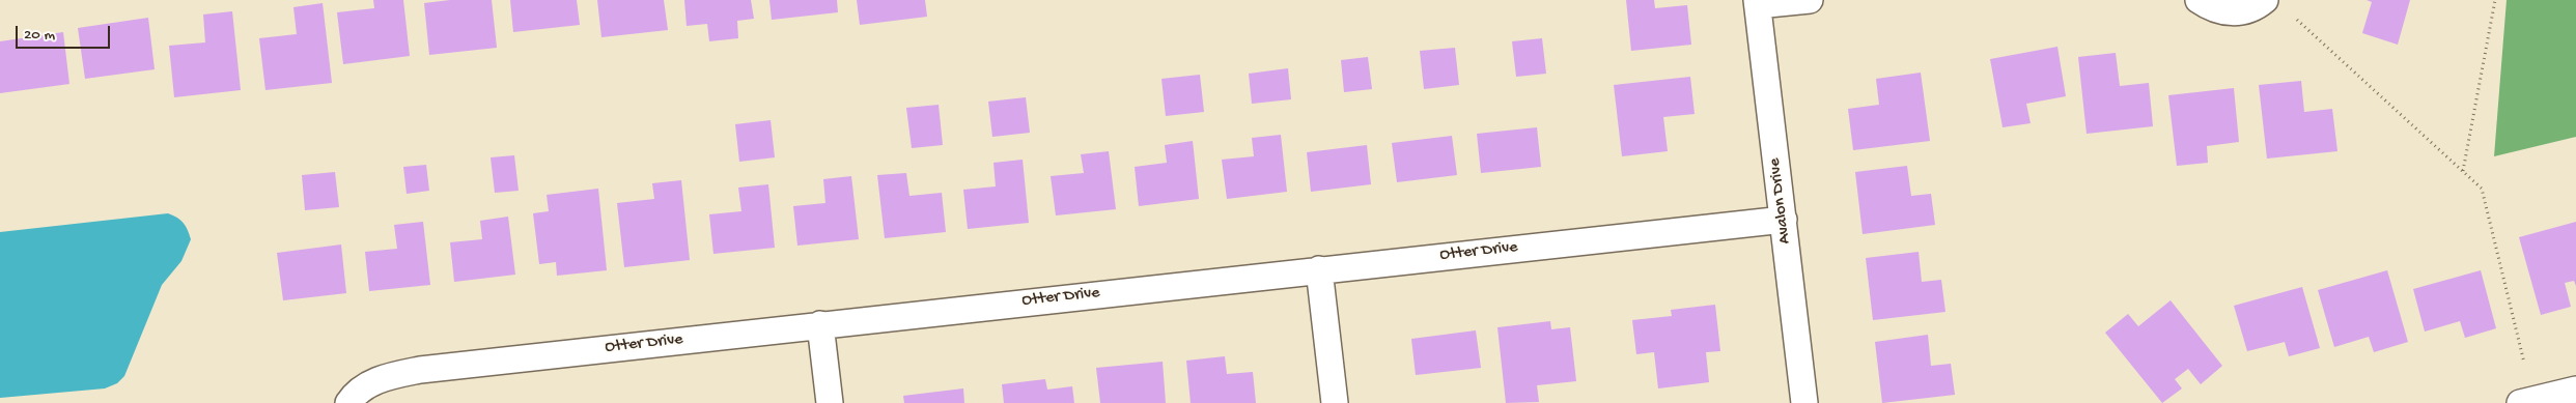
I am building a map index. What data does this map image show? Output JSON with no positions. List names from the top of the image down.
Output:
{
  "streets": {
    "street": ["Avalon Drive", "Otter Drive"]
  },
  "crossings": [
    ["Avalon Drive", "Otter Drive"]
  ],
  "scale_bar": "20 m"
}
